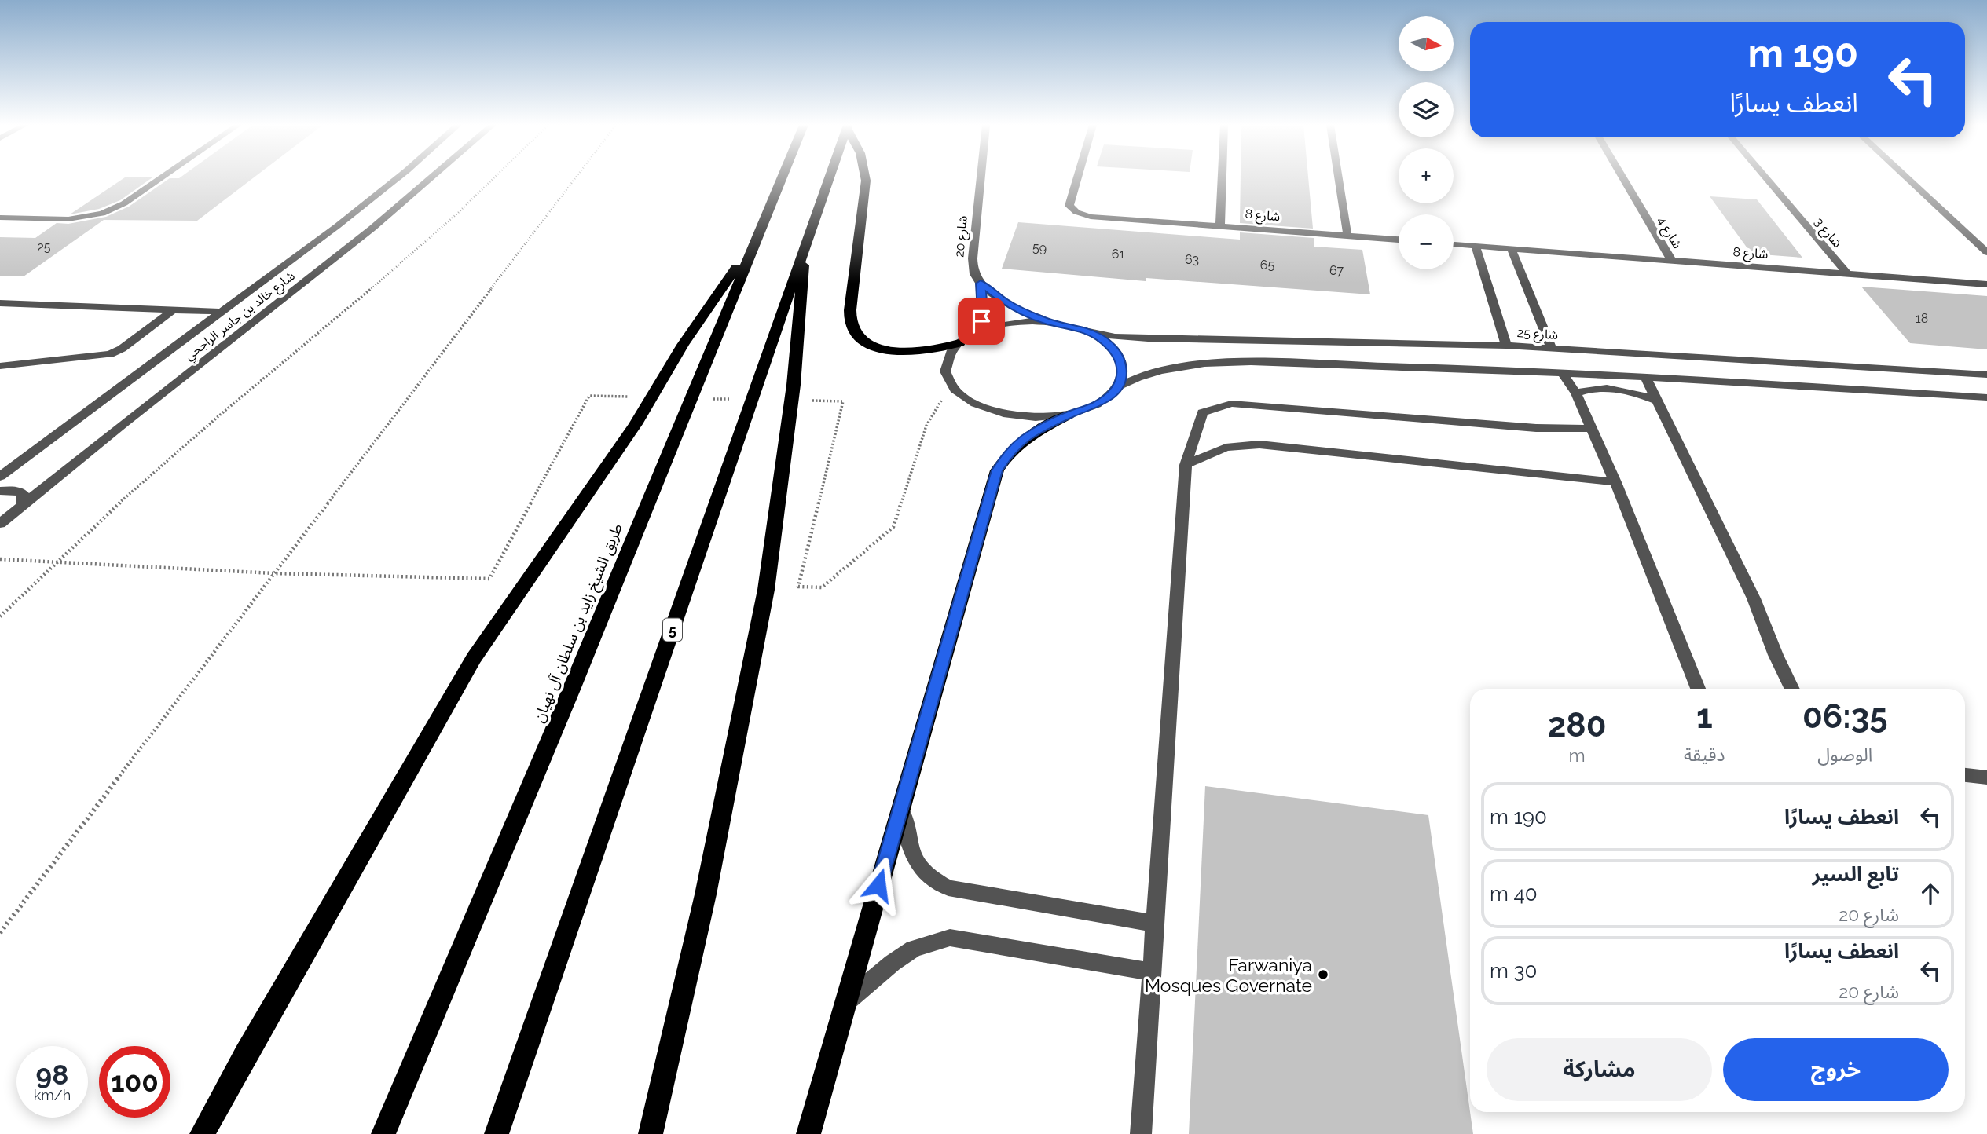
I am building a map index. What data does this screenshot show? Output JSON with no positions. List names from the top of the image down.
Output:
{
  "streets": {
    "highway": ["طريق الشيخ زايد بن سلطان آل نهيان", "5"],
    "street": [
      "شارع 8",
      "شارع 4",
      "شارع 3",
      "شارع 20",
      "شارع خالد بن جاسر الراجحي",
      "شارع 25"
    ]
  },
  "crossings": [
    ["شارع 8", "شارع 4"],
    ["شارع 8", "شارع 3"],
    ["شارع 20", "شارع 25"]
  ],
  "places": ["Farwaniya Mosques Governate"],
  "house_numbers": [
    "25",
    "59",
    "61",
    "63",
    "65",
    "67",
    "18"
  ],
  "north": "right",
  "page": {
    "map_buttons": ["+", "−"],
    "turn": ["190 m", "انعطف يسارًا"],
    "eta": [
      "06:35",
      "الوصول",
      "1",
      "دقيقة",
      "280",
      "m"
    ],
    "list": [
      {
        "name": "انعطف يسارًا",
        "value": "190 m"
      },
      {
        "name": "تابع السير",
        "note": "شارع 20",
        "value": "40 m"
      },
      {
        "name": "انعطف يسارًا",
        "note": "شارع 20",
        "value": "30 m"
      }
    ],
    "buttons": ["خروج", "مشاركة"],
    "speed": "98 km/h",
    "limit": "100"
  }
}
